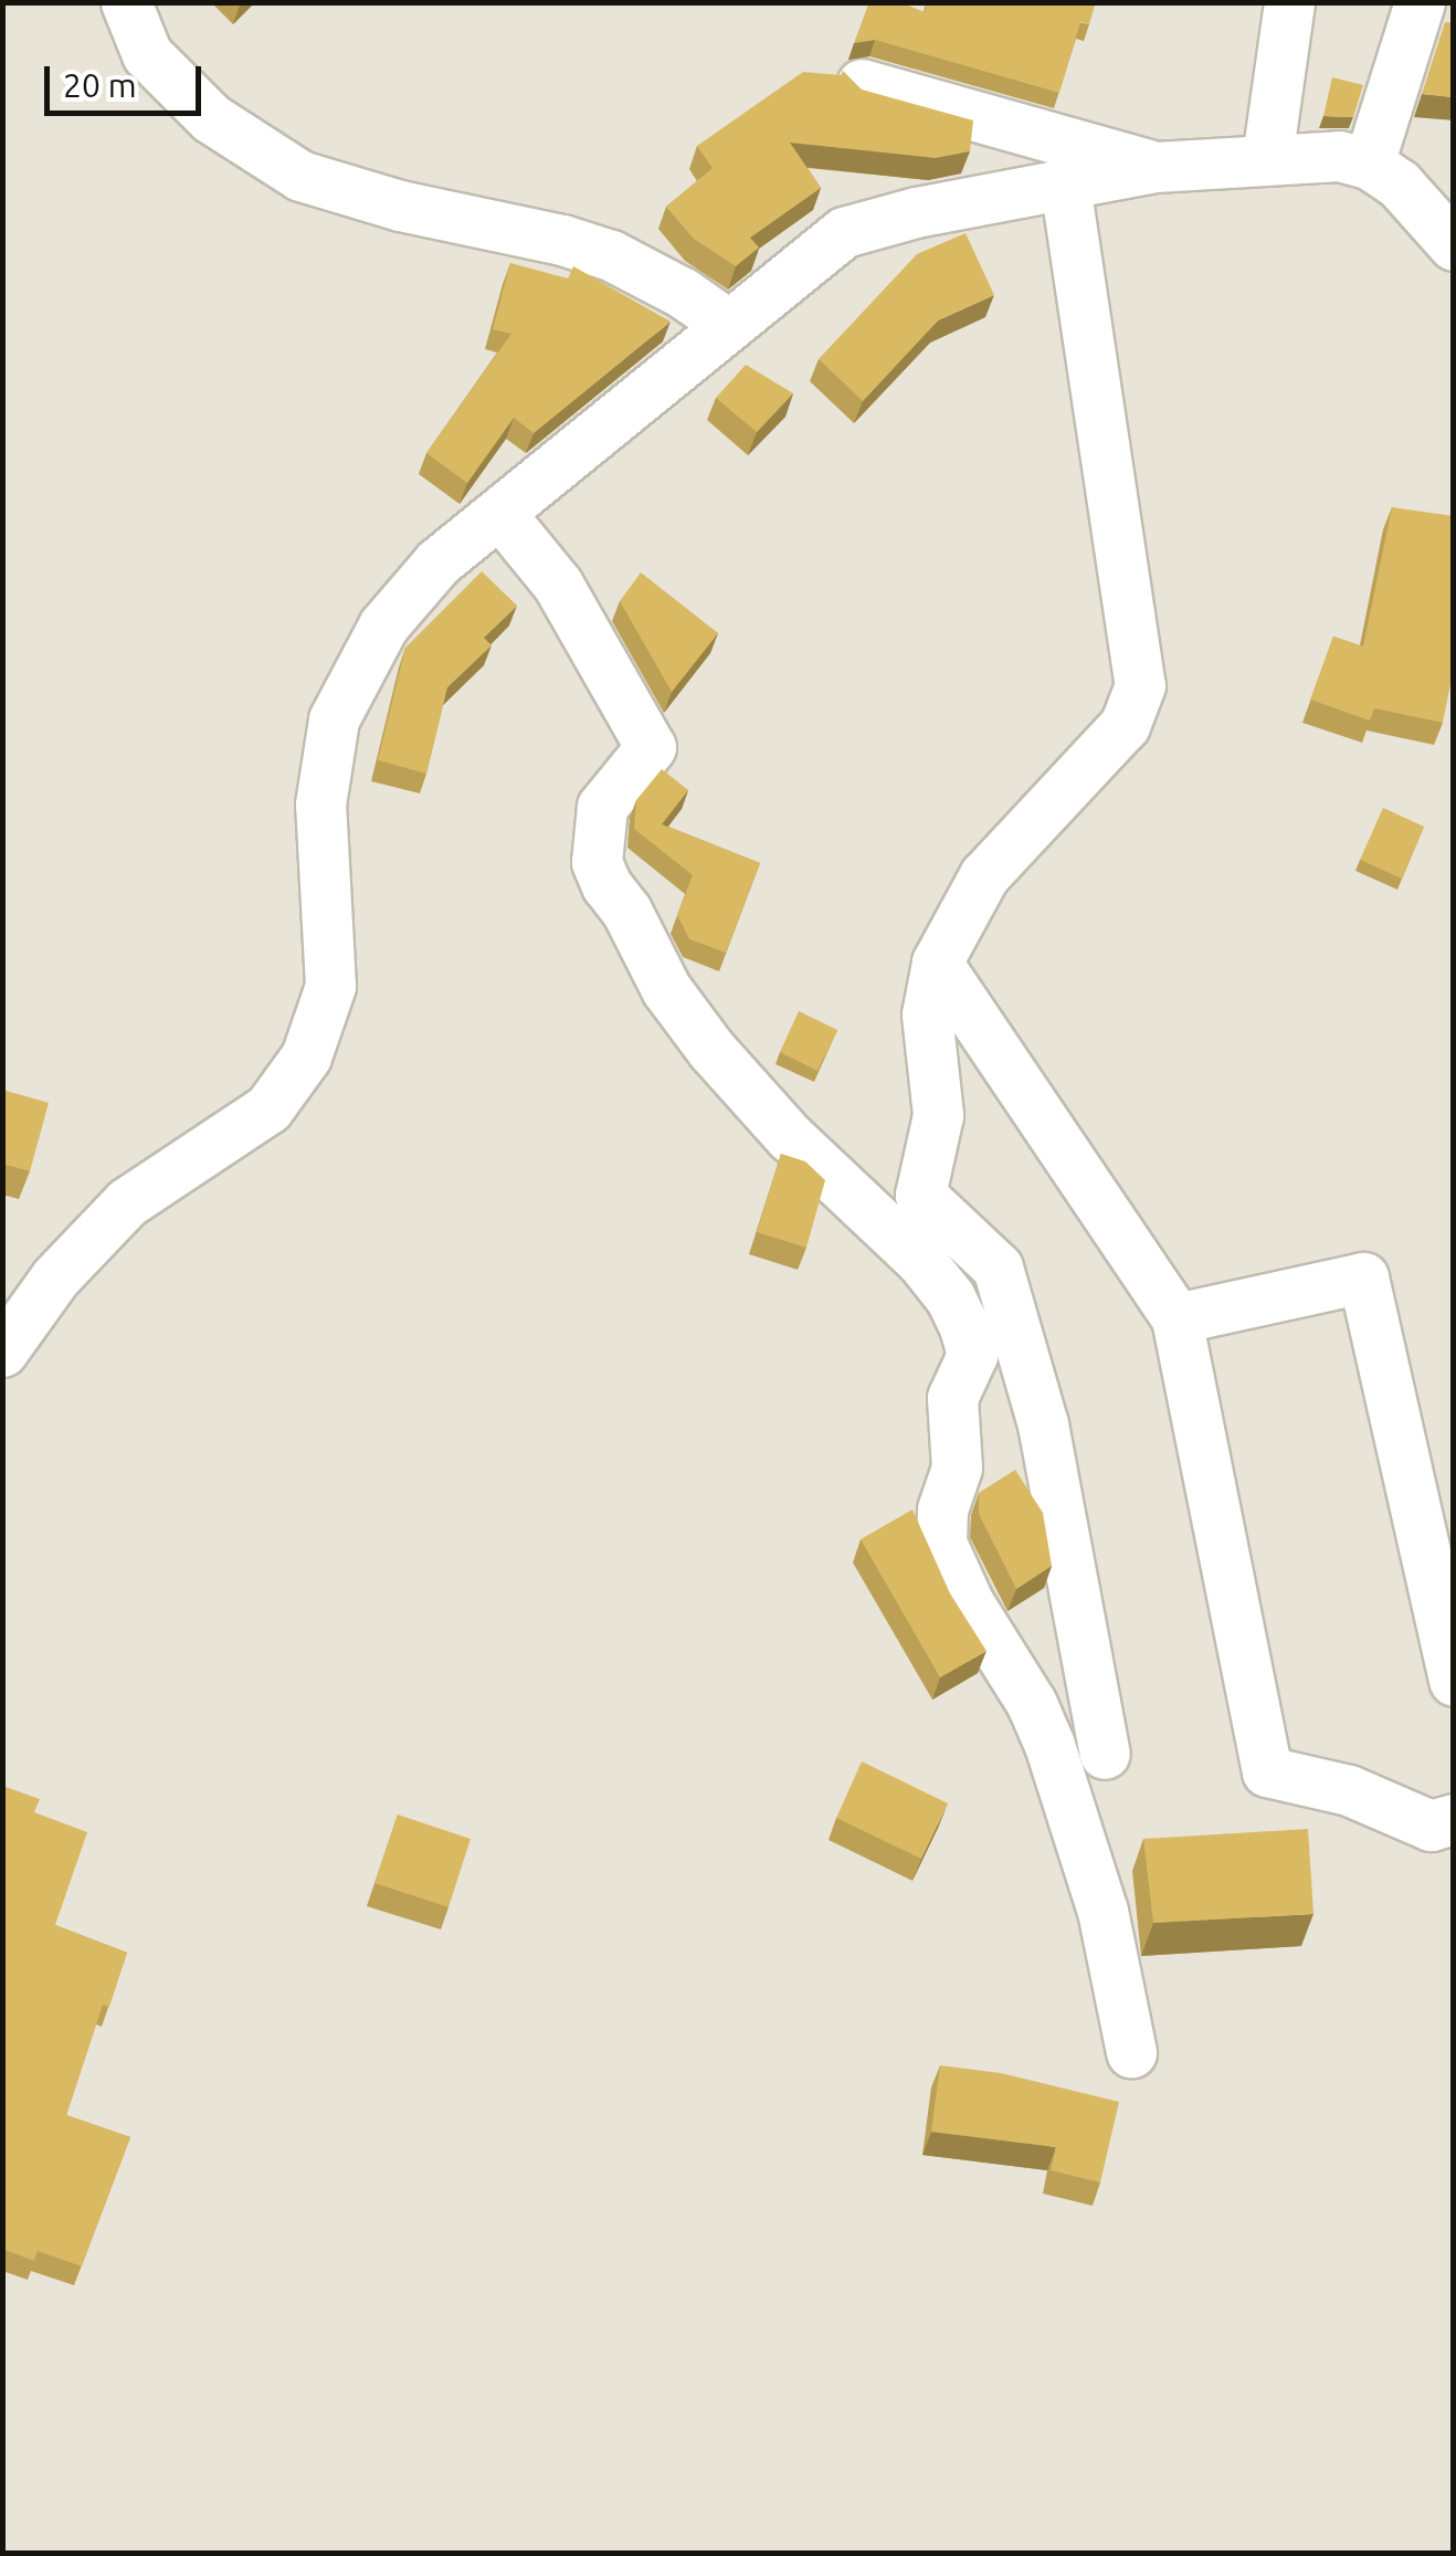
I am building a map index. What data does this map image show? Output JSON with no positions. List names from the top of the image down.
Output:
{
  "scale_bar": "20 m"
}
